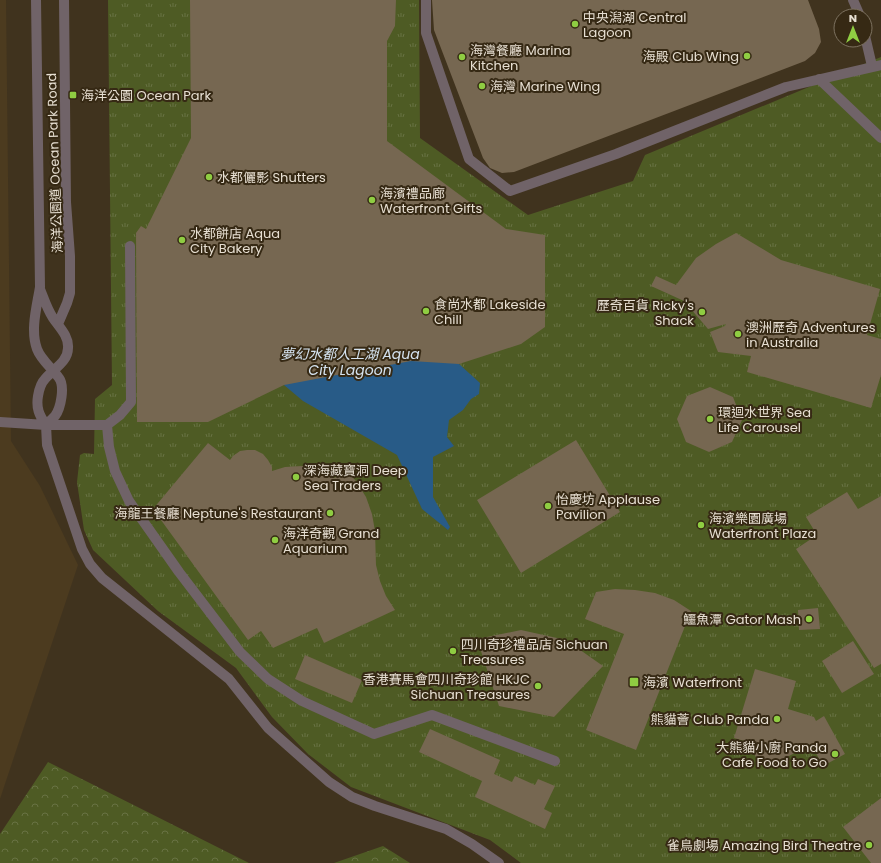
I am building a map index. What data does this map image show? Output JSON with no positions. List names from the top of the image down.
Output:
{
  "streets": {
    "street": ["海洋公園道 Ocean Park Road"]
  },
  "water": ["夢幻水都人工湖 Aqua City Lagoon"],
  "places": {
    "other": [
      "中央潟湖 Central Lagoon",
      "海殿 Club Wing",
      "海灣餐廳 Marina Kitchen",
      "海灣 Marine Wing",
      "水都儷影 Shutters",
      "海濱禮品廊 Waterfront Gifts",
      "水都餅店 Aqua City Bakery",
      "食尚水都 Lakeside Chill",
      "歷奇百貨 Ricky's Shack",
      "澳洲歷奇 Adventures in Australia",
      "環迴水世界 Sea Life Carousel",
      "深海藏寶洞 Deep Sea Traders",
      "怡慶坊 Applause Pavilion",
      "海龍王餐廳 Neptune's Restaurant",
      "海濱樂園廣場 Waterfront Plaza",
      "海洋奇觀 Grand Aquarium",
      "鱷魚潭 Gator Mash",
      "四川奇珍禮品店 Sichuan Treasures",
      "香港賽馬會四川奇珍館 HKJC Sichuan Treasures",
      "熊貓薈 Club Panda",
      "大熊貓小廚 Panda Cafe Food to Go",
      "雀鳥劇場 Amazing Bird Theatre"
    ],
    "transit": ["海洋公園 Ocean Park", "海濱 Waterfront"]
  },
  "north": "top"
}
